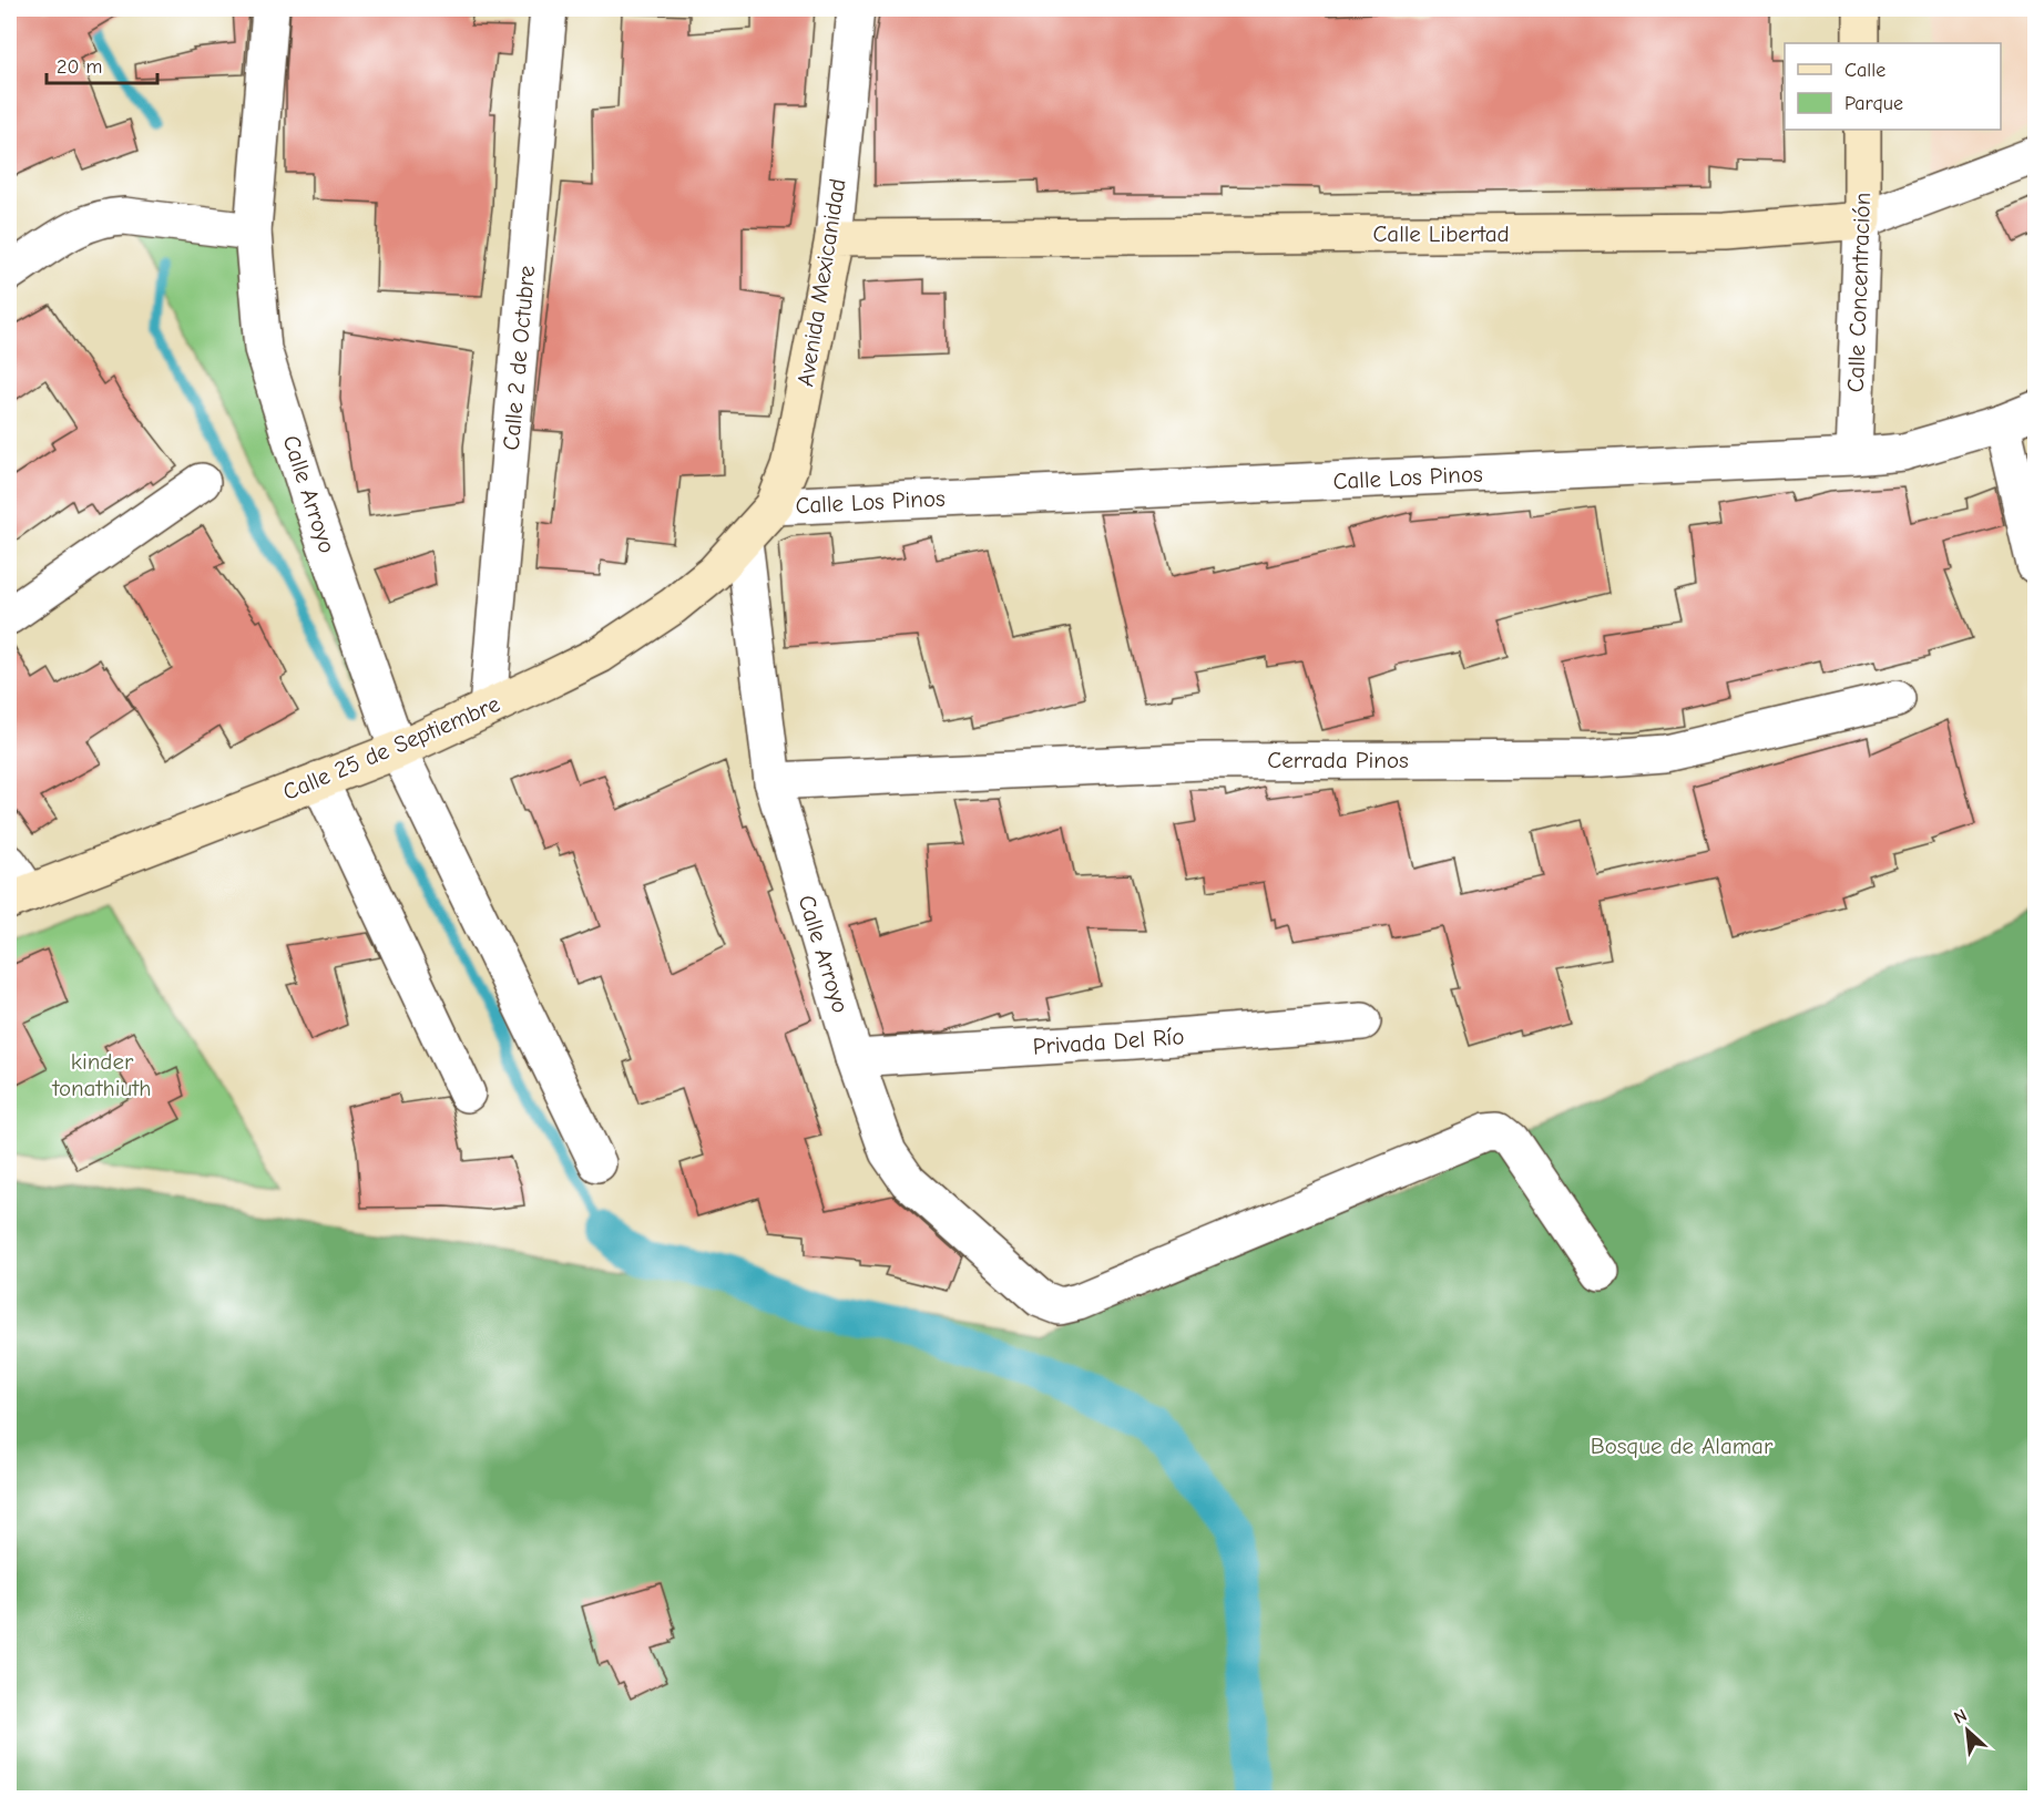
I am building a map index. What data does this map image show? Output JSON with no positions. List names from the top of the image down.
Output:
{
  "streets": {
    "main road": [
      "Calle Libertad",
      "Avenida Mexicanidad",
      "Calle Concentración",
      "Calle 25 de Septiembre"
    ],
    "street": [
      "Calle 2 de Octubre",
      "Calle Los Pinos",
      "Calle Arroyo",
      "Cerrada Pinos",
      "Privada Del Río"
    ]
  },
  "crossings": [
    ["Calle Libertad", "Avenida Mexicanidad"],
    ["Calle Libertad", "Calle Concentración"],
    ["Avenida Mexicanidad", "Calle Los Pinos"],
    ["Avenida Mexicanidad", "Calle Arroyo"],
    ["Avenida Mexicanidad", "Calle 25 de Septiembre"],
    ["Calle Concentración", "Calle Los Pinos"],
    ["Calle 2 de Octubre", "Calle 25 de Septiembre"],
    ["Calle Arroyo", "Calle 25 de Septiembre"],
    ["Calle Arroyo", "Cerrada Pinos"],
    ["Calle Arroyo", "Privada Del Río"]
  ],
  "parks": ["kinder tonathiuth", "Bosque de Alamar"],
  "legend": ["Calle", "Parque"],
  "scale_bar": "20 m",
  "north": "top left"
}
